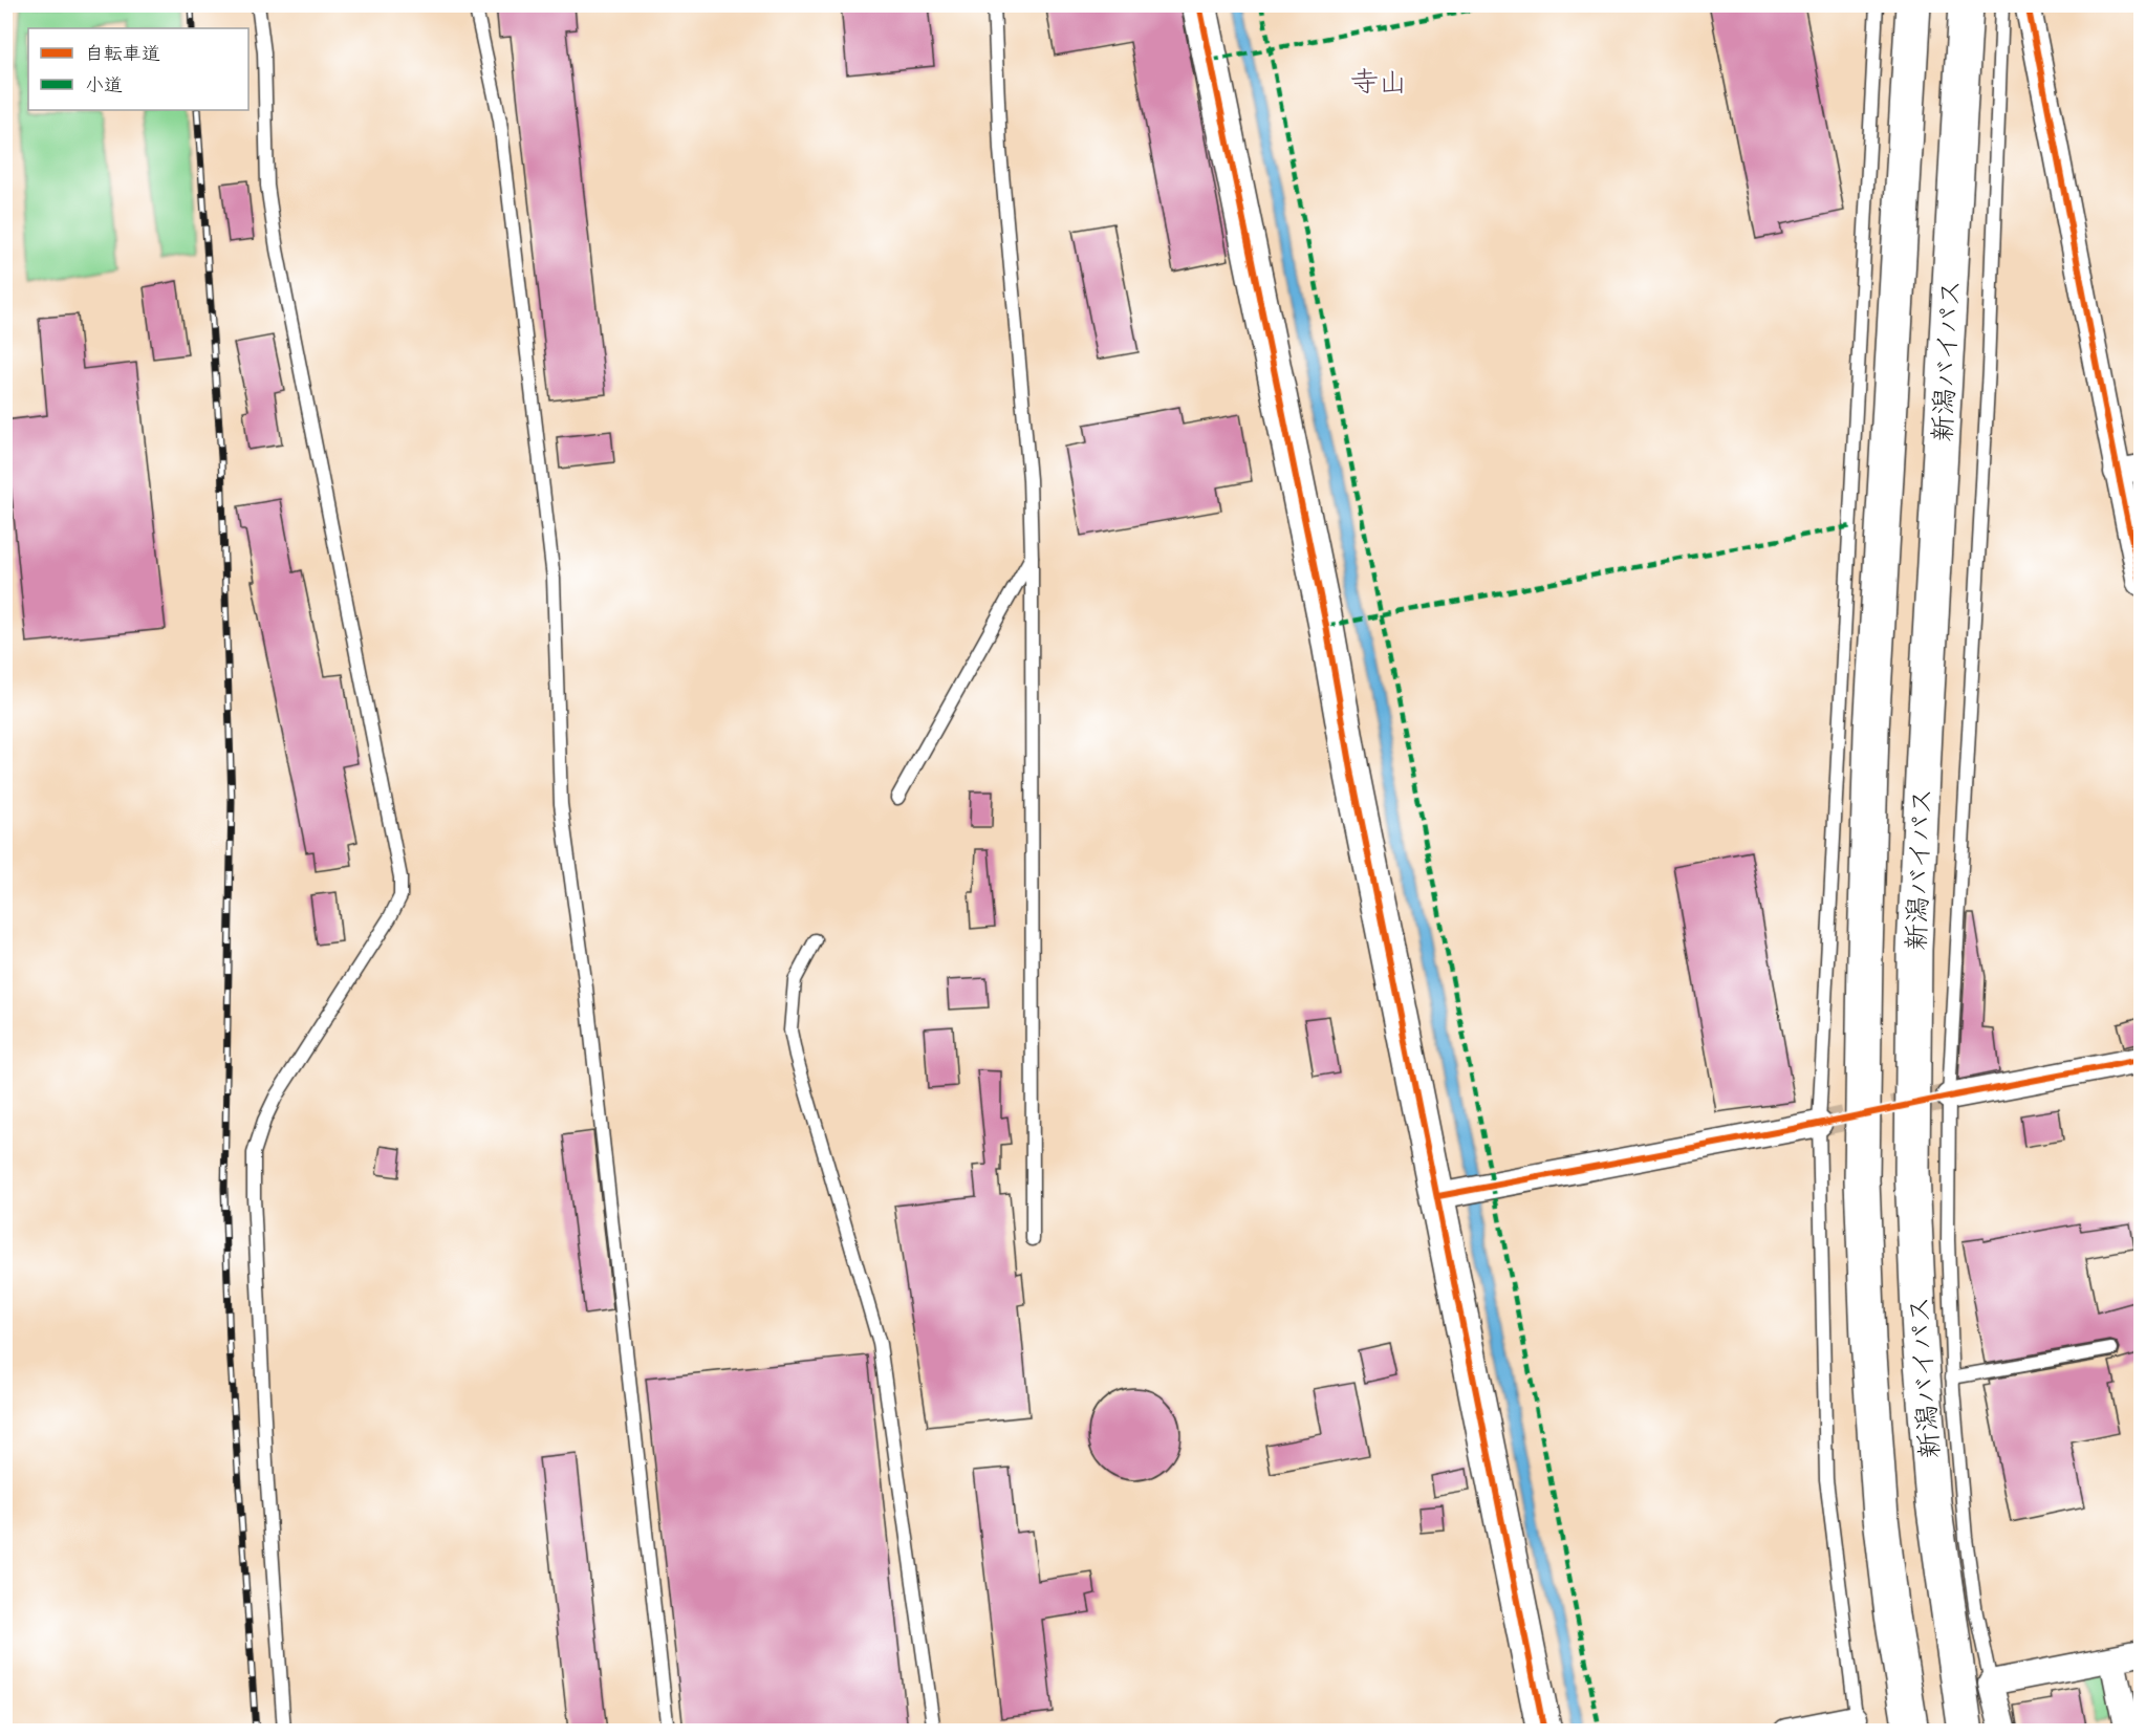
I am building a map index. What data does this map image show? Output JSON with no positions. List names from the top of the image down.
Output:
{
  "streets": {
    "main road": ["新潟バイパス"]
  },
  "districts": ["寺山"],
  "legend": ["自転車道", "小道"]
}
